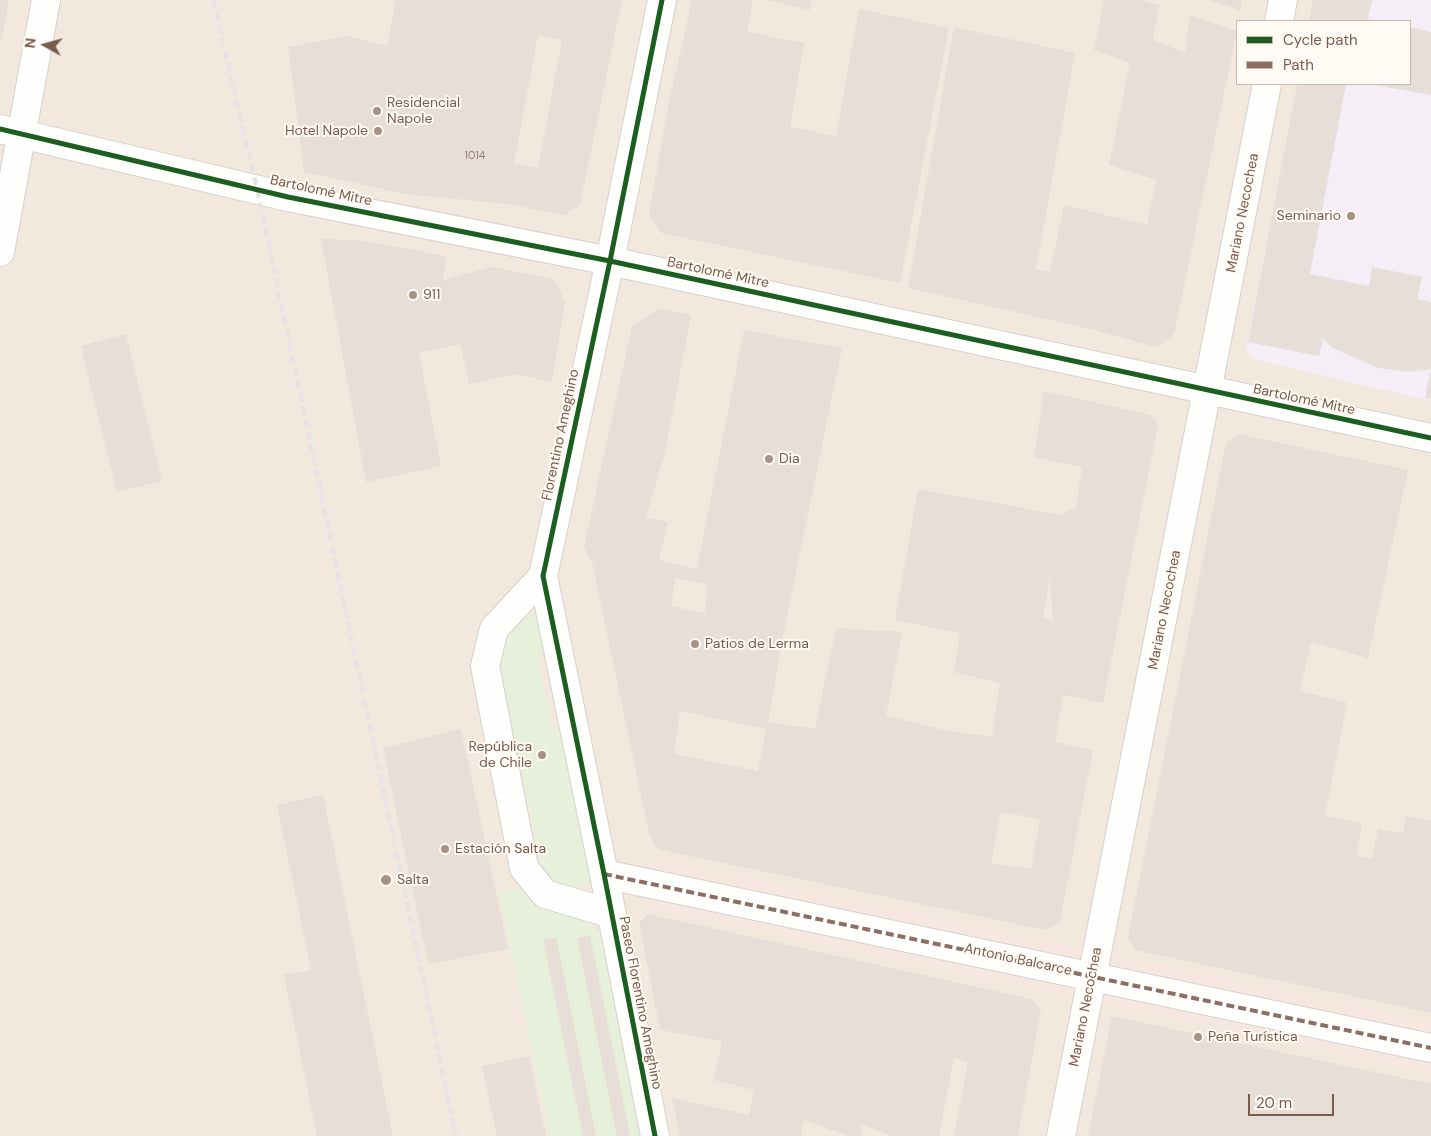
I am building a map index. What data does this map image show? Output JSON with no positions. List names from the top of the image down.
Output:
{
  "streets": {
    "street": [
      "Bartolomé Mitre",
      "Mariano Necochea",
      "Florentino Ameghino",
      "Antonio Balcarce",
      "Paseo Florentino Ameghino"
    ]
  },
  "crossings": [
    ["Bartolomé Mitre", "Mariano Necochea"],
    ["Bartolomé Mitre", "Florentino Ameghino"],
    ["Mariano Necochea", "Antonio Balcarce"],
    ["Florentino Ameghino", "Antonio Balcarce"],
    ["Florentino Ameghino", "Paseo Florentino Ameghino"],
    ["Antonio Balcarce", "Paseo Florentino Ameghino"]
  ],
  "places": [
    "Residencial Napole",
    "Hotel Napole",
    "Seminario",
    "911",
    "Dia",
    "Patios de Lerma",
    "República de Chile",
    "Estación Salta",
    "Salta",
    "Peña Turística"
  ],
  "house_numbers": ["1014"],
  "legend": ["Cycle path", "Path"],
  "scale_bar": "20 m",
  "north": "left"
}
